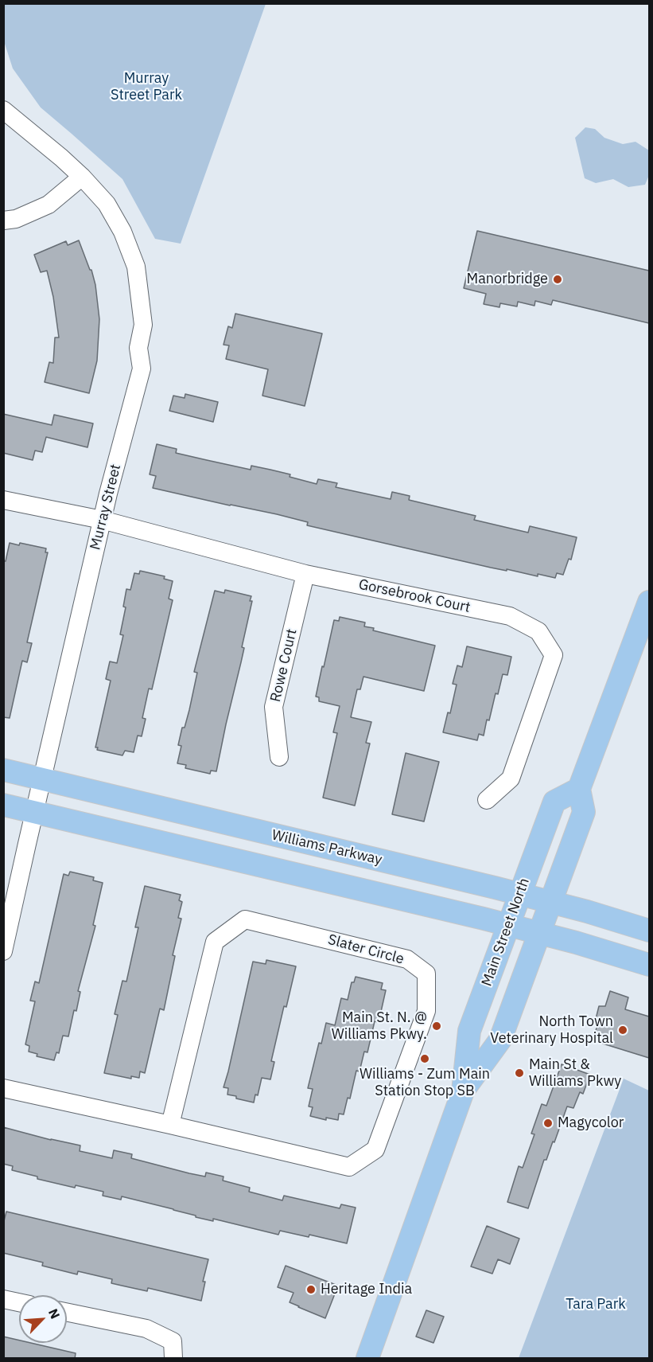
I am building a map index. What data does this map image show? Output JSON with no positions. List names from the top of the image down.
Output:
{
  "streets": {
    "main road": ["Williams Parkway", "Main Street North"],
    "street": [
      "Murray Street",
      "Gorsebrook Court",
      "Rowe Court",
      "Slater Circle"
    ]
  },
  "crossings": [
    ["Murray Street", "Gorsebrook Court"],
    ["Murray Street", "Williams Parkway"],
    ["Gorsebrook Court", "Rowe Court"],
    ["Williams Parkway", "Main Street North"]
  ],
  "parks": ["Murray Street Park", "Tara Park"],
  "places": [
    "Manorbridge",
    "Main St. N. @ Williams Pkwy.",
    "North Town Veterinary Hospital",
    "Williams - Zum Main Station Stop SB",
    "Main St & Williams Pkwy",
    "Magycolor",
    "Heritage India"
  ],
  "north": "top right"
}
